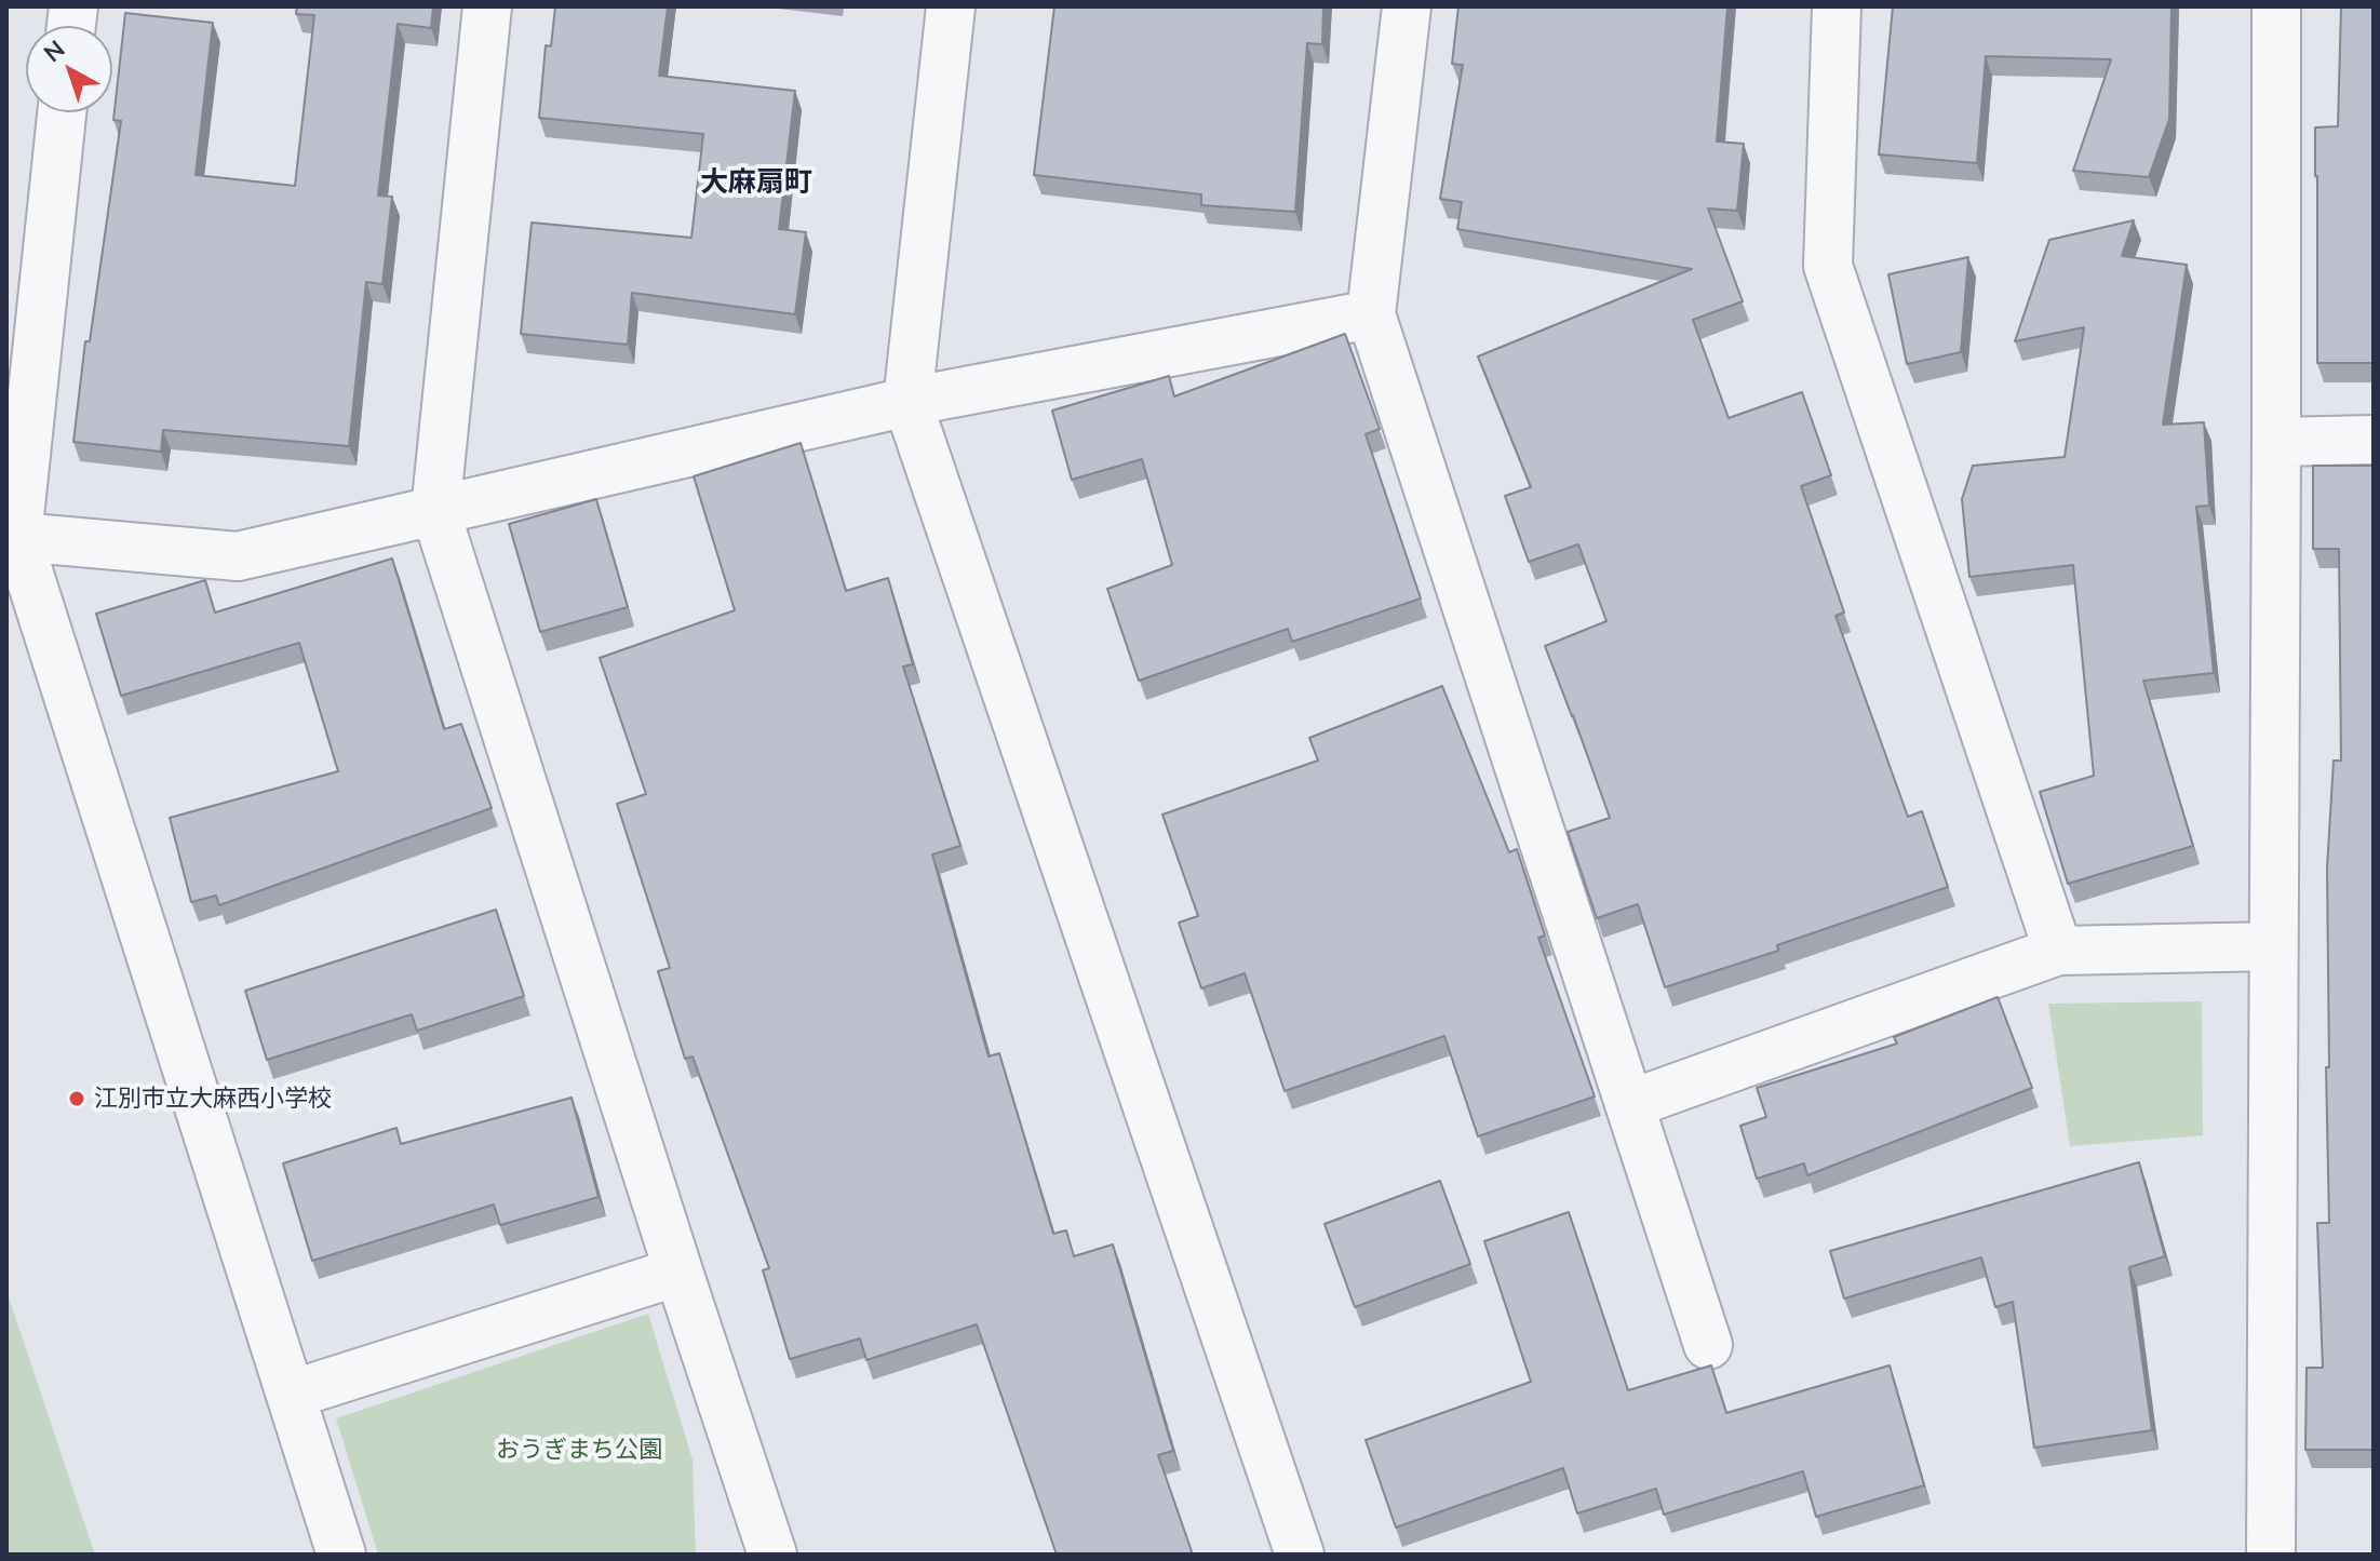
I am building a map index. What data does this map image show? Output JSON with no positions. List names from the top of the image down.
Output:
{
  "districts": ["大麻扇町"],
  "parks": ["おうぎまち公園"],
  "places": ["江別市立大麻西小学校"],
  "north": "top left"
}
